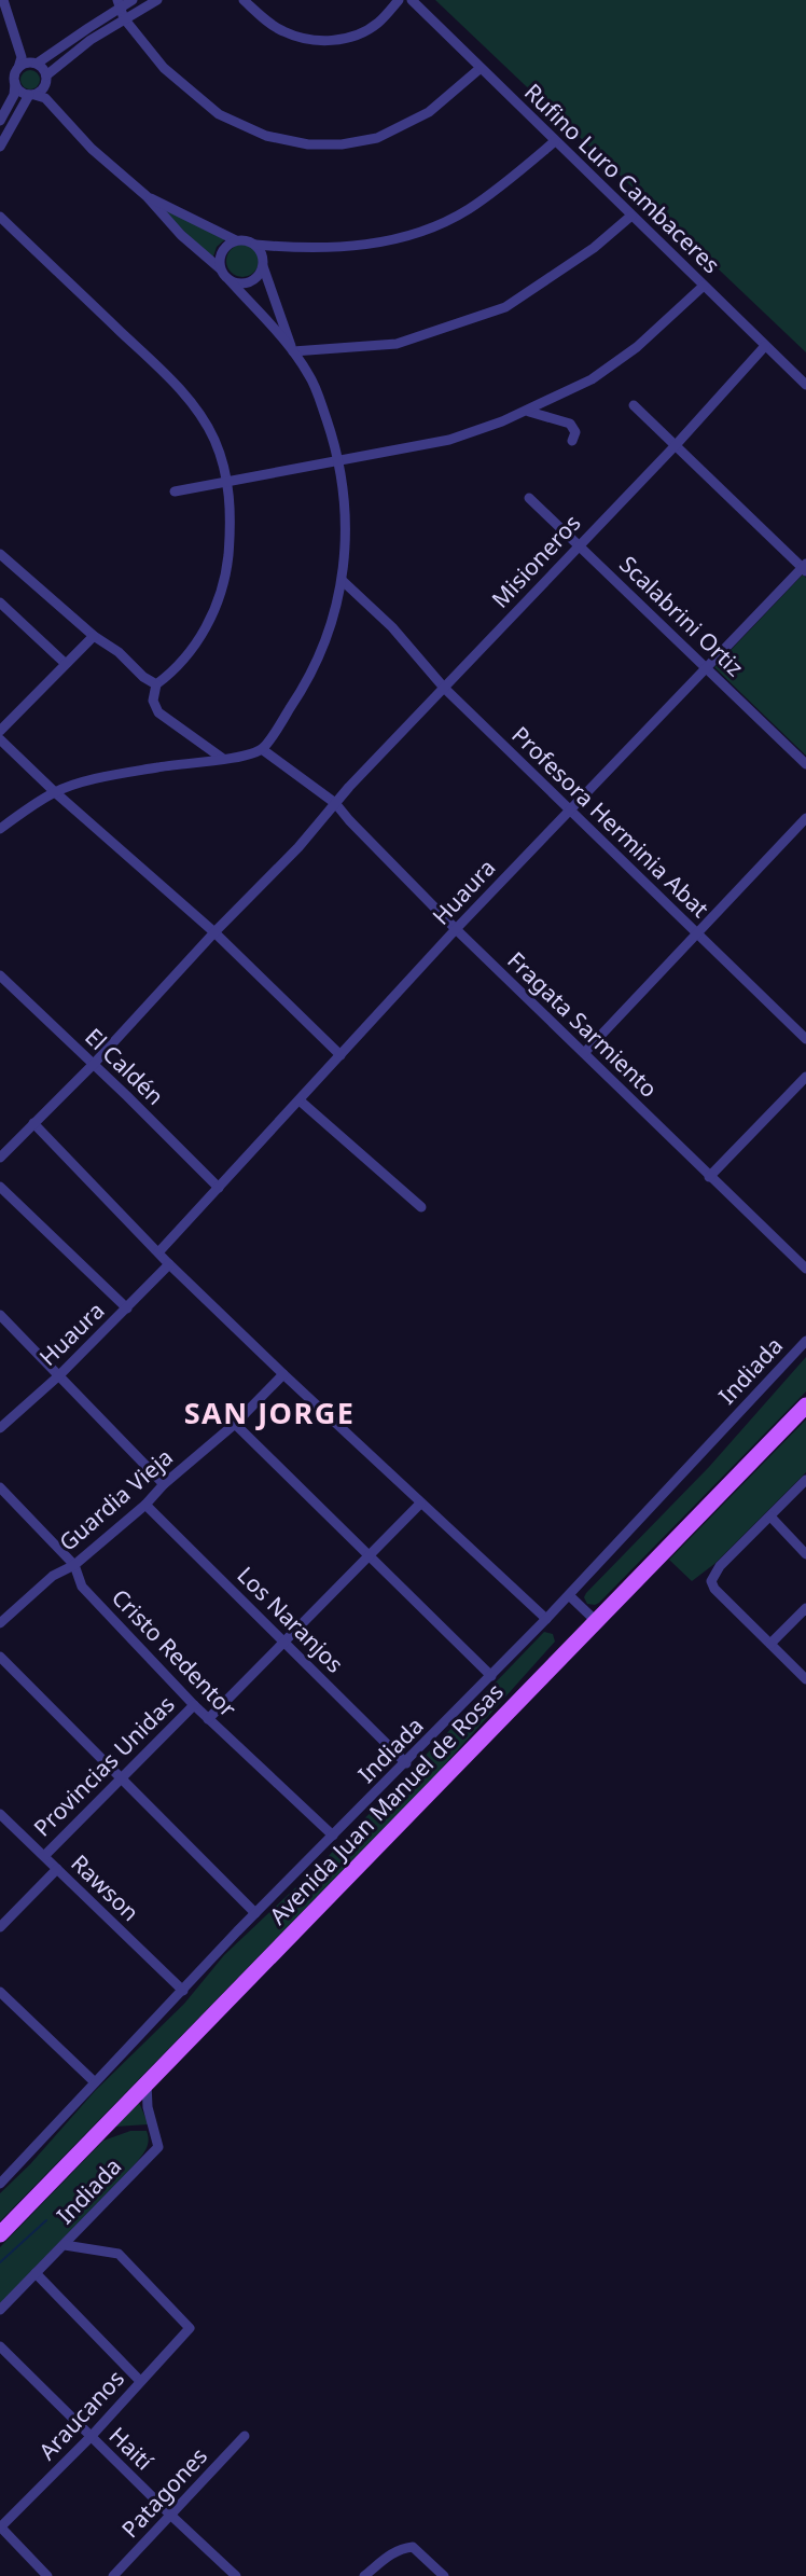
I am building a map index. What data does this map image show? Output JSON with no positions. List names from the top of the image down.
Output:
{
  "streets": {
    "main road": ["Avenida Juan Manuel de Rosas"],
    "street": [
      "Rufino Luro Cambaceres",
      "Misioneros",
      "Scalabrini Ortiz",
      "Profesora Herminia Abat",
      "Huaura",
      "Fragata Sarmiento",
      "El Caldén",
      "Indiada",
      "Guardia Vieja",
      "Los Naranjos",
      "Cristo Redentor",
      "Provincias Unidas",
      "Rawson",
      "Araucanos",
      "Haití",
      "Patagones"
    ]
  },
  "crossings": [
    ["Rufino Luro Cambaceres", "Misioneros"],
    ["Misioneros", "Scalabrini Ortiz"],
    ["Misioneros", "Profesora Herminia Abat"],
    ["Misioneros", "Fragata Sarmiento"],
    ["Misioneros", "El Caldén"],
    ["Scalabrini Ortiz", "Huaura"],
    ["Profesora Herminia Abat", "Huaura"],
    ["Huaura", "Fragata Sarmiento"],
    ["Huaura", "El Caldén"],
    ["Indiada", "Los Naranjos"],
    ["Indiada", "Cristo Redentor"],
    ["Indiada", "Avenida Juan Manuel de Rosas"],
    ["Indiada", "Rawson"],
    ["Indiada", "Araucanos"],
    ["Guardia Vieja", "Los Naranjos"],
    ["Guardia Vieja", "Cristo Redentor"],
    ["Los Naranjos", "Provincias Unidas"],
    ["Cristo Redentor", "Provincias Unidas"],
    ["Provincias Unidas", "Rawson"],
    ["Araucanos", "Haití"],
    ["Haití", "Patagones"]
  ],
  "districts": ["SAN JORGE"]
}
